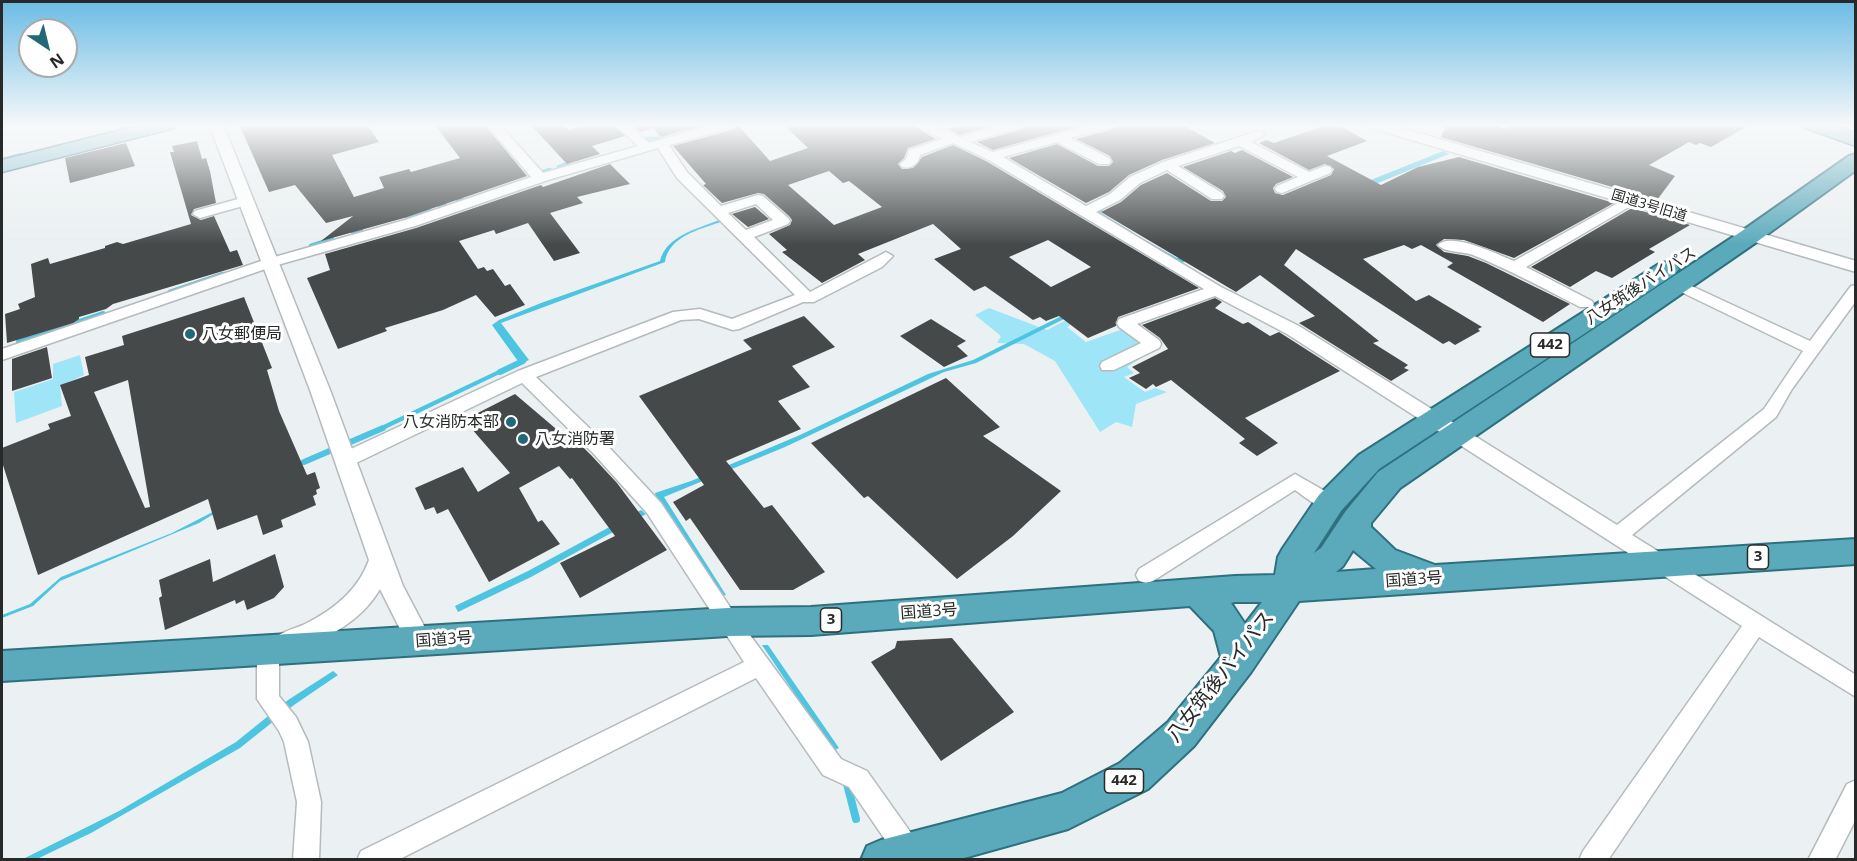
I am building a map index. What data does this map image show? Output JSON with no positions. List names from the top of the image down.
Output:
{
  "streets": {
    "highway": [
      "八女筑後バイパス",
      "442",
      "3",
      "国道3号"
    ],
    "street": ["国道3号旧道"]
  },
  "crossings": [
    ["国道3号旧道", "八女筑後バイパス"],
    ["八女筑後バイパス", "国道3号"]
  ],
  "places": ["八女郵便局", "八女消防本部", "八女消防署"],
  "north": "bottom right"
}
